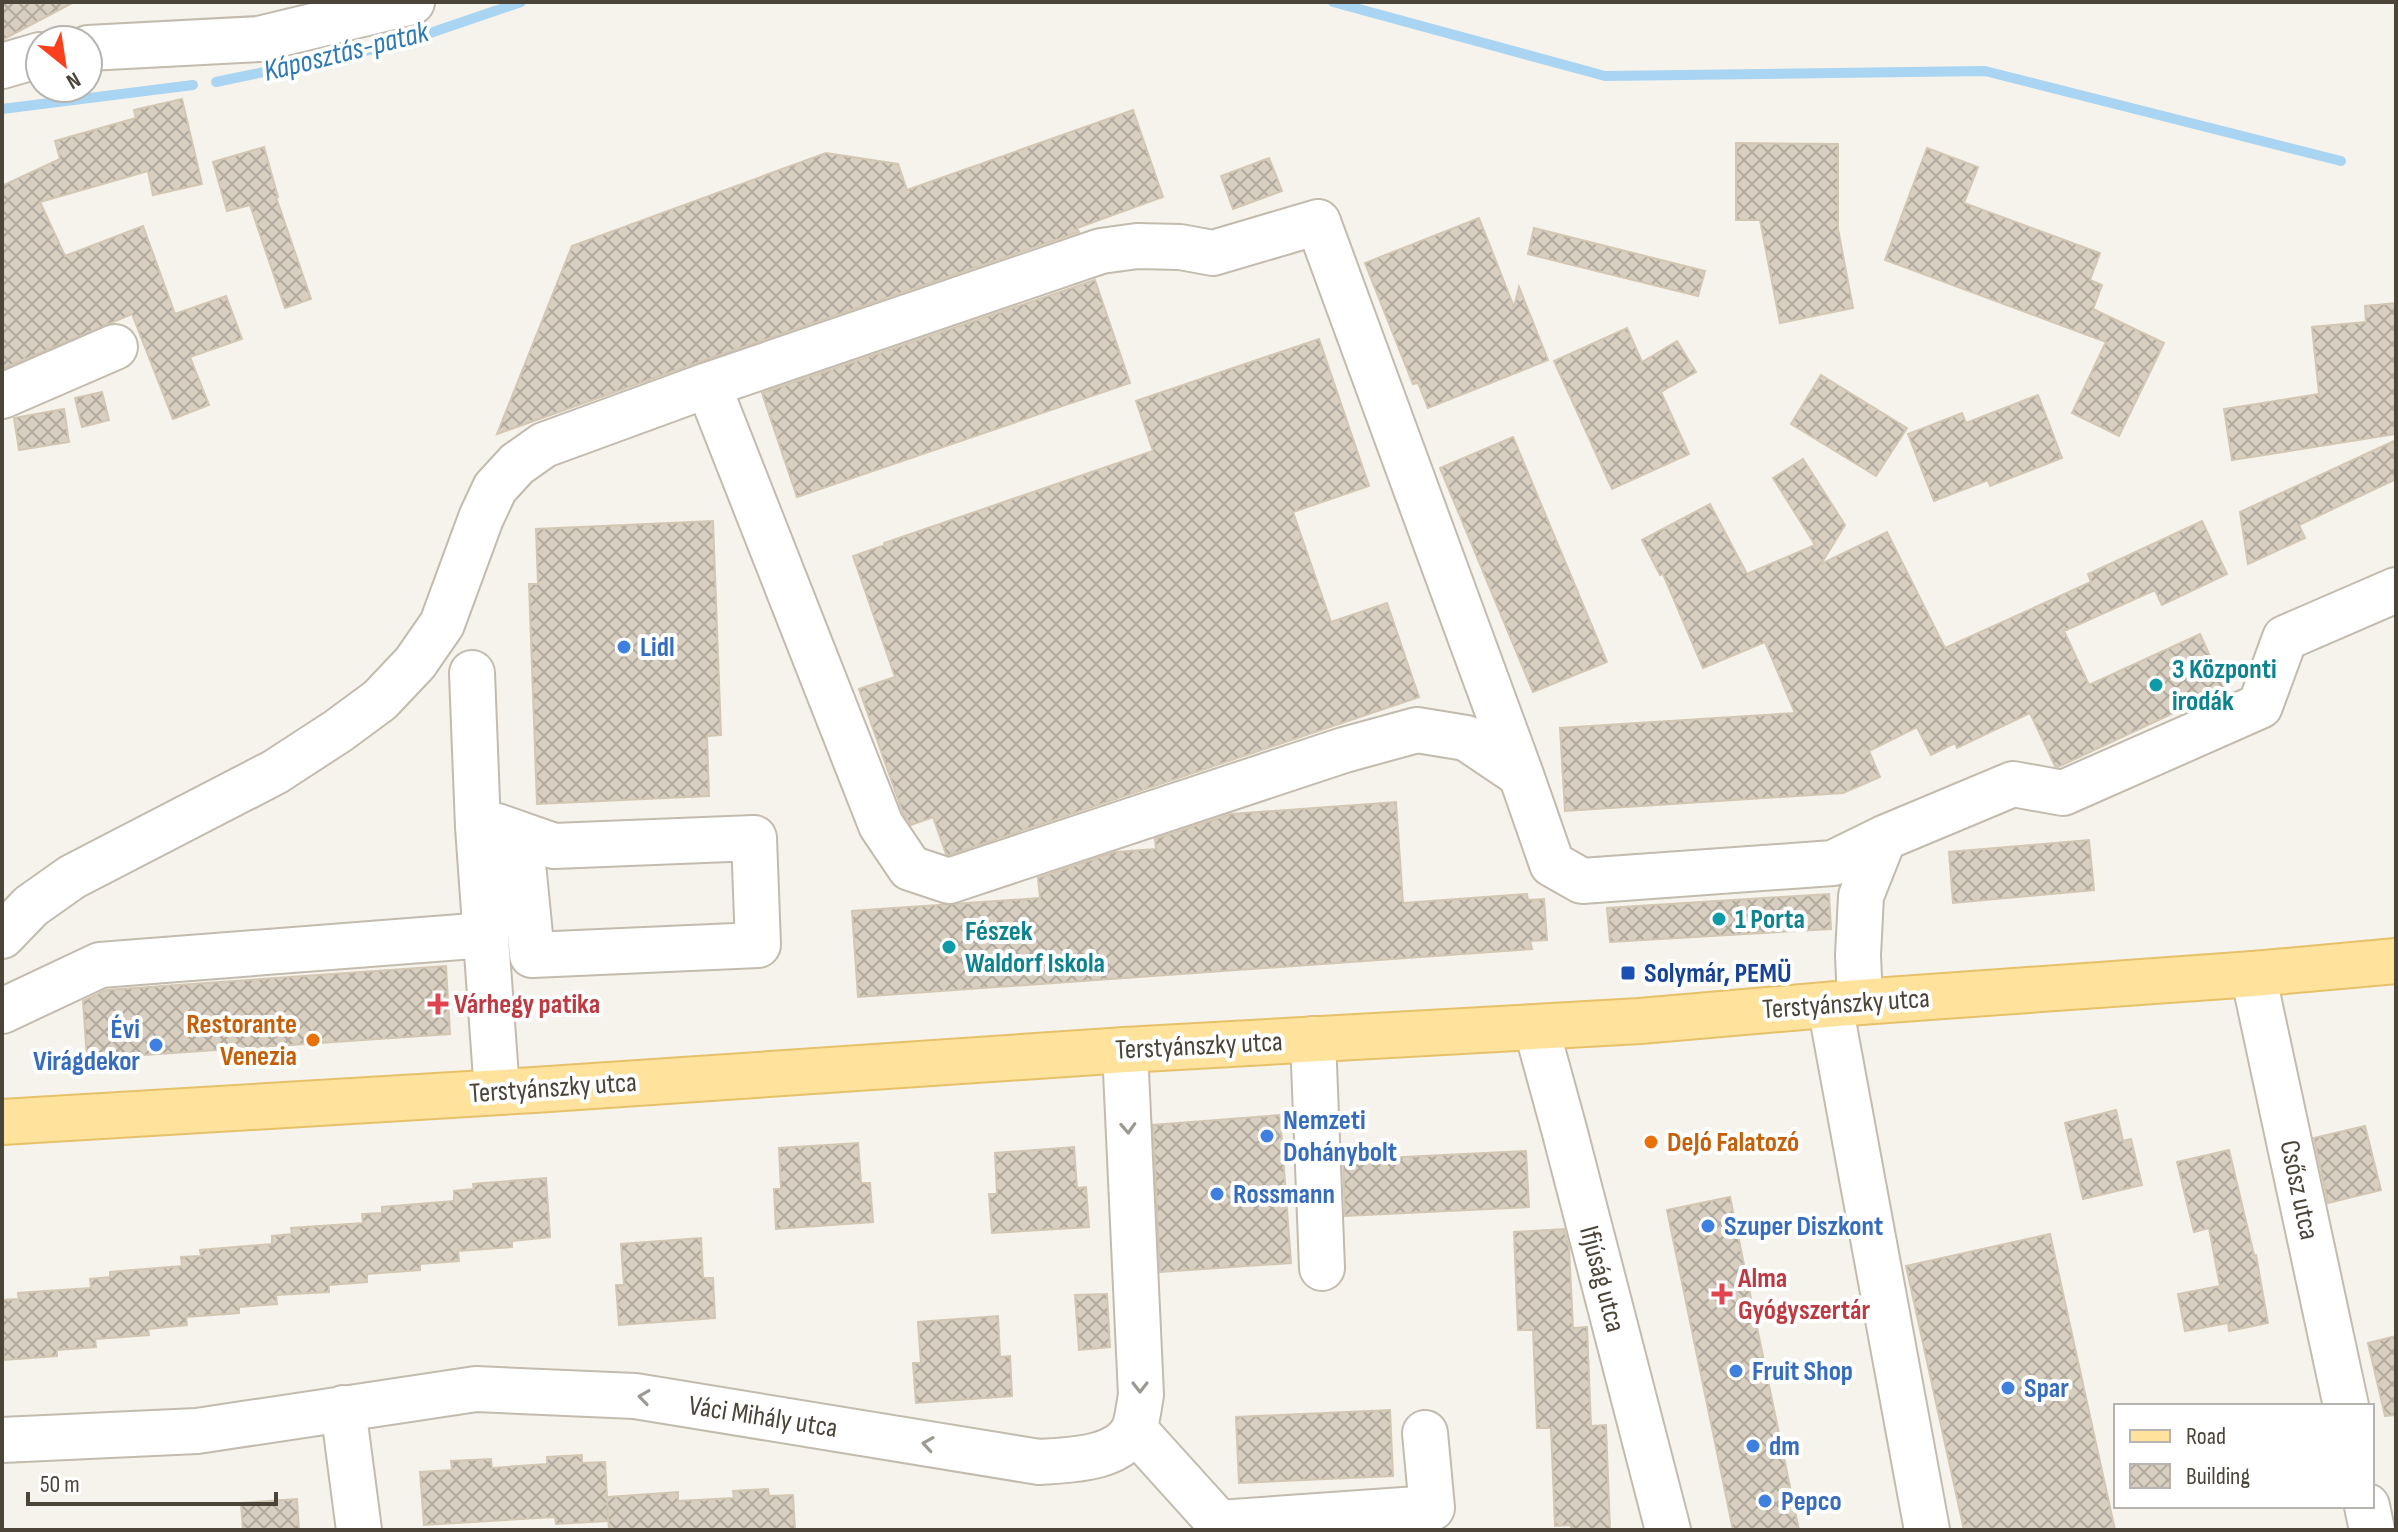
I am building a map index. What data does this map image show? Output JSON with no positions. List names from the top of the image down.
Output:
{
  "streets": {
    "main road": ["Terstyánszky utca"],
    "street": ["Csősz utca", "Ifjúság utca", "Váci Mihály utca"]
  },
  "crossings": [
    ["Terstyánszky utca", "Csősz utca"],
    ["Terstyánszky utca", "Ifjúság utca"]
  ],
  "one_way": ["Váci Mihály utca"],
  "water": ["Káposztás-patak"],
  "places": {
    "other": [
      "Lidl",
      "3 Központi irodák",
      "1 Porta",
      "Fészek Waldorf Iskola",
      "Restorante Venezia",
      "Évi Virágdekor",
      "Nemzeti Dohánybolt",
      "DeJó Falatozó",
      "Rossmann",
      "Szuper Diszkont",
      "Fruit Shop",
      "Spar",
      "dm",
      "Pepco"
    ],
    "transit": ["Solymár, PEMÜ"],
    "health": ["Várhegy patika", "Alma Gyógyszertár"]
  },
  "legend": ["Road", "Building"],
  "scale_bar": "50 m",
  "north": "bottom right"
}
